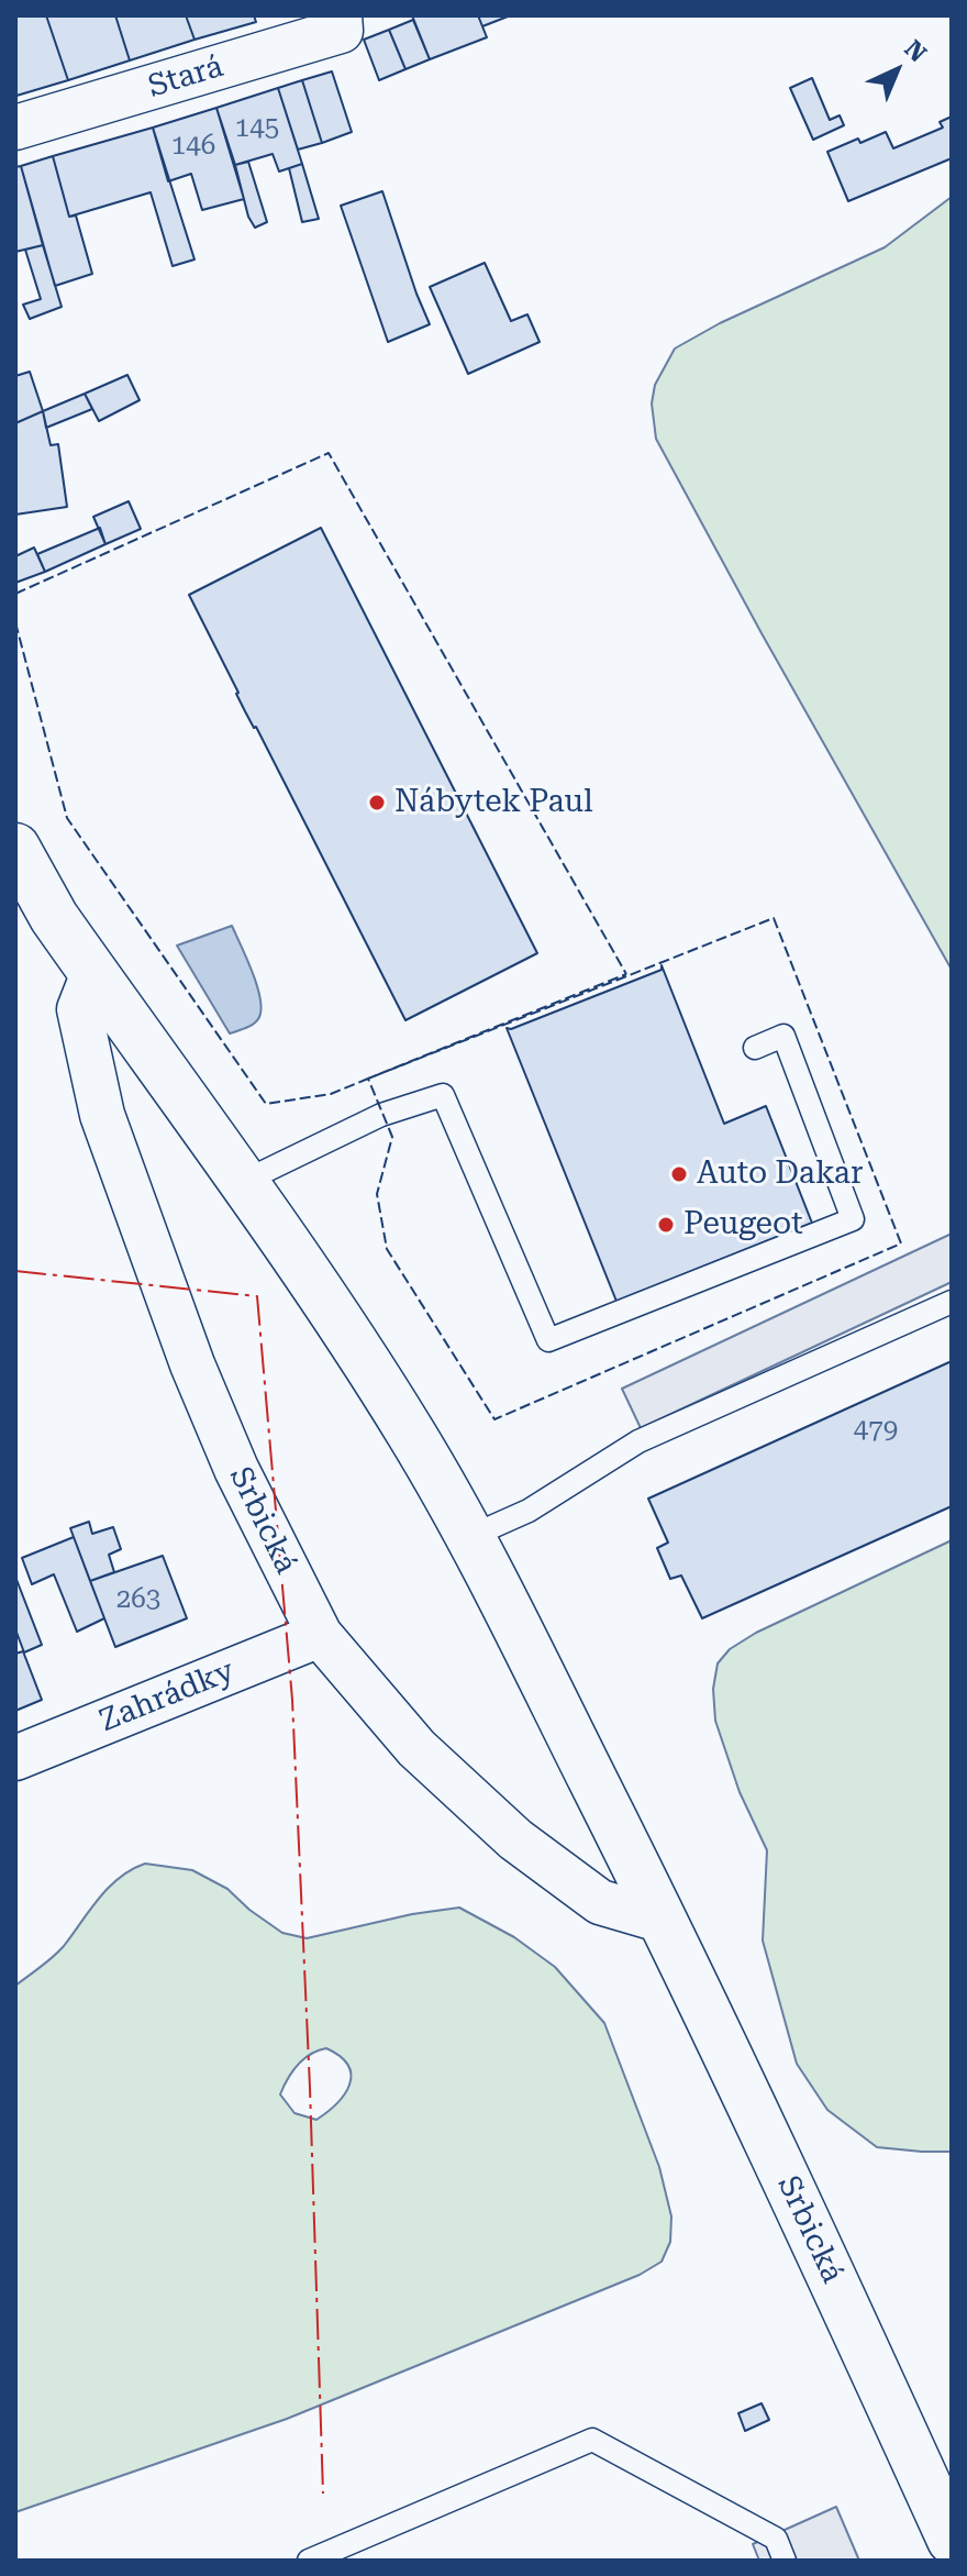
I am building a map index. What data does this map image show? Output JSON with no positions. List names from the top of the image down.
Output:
{
  "streets": {
    "street": ["Stará", "Srbická", "Zahrádky"]
  },
  "crossings": [
    ["Srbická", "Zahrádky"]
  ],
  "places": ["Nábytek Paul", "Auto Dakar", "Peugeot"],
  "house_numbers": [
    "145",
    "146",
    "479",
    "263"
  ],
  "north": "top right"
}
